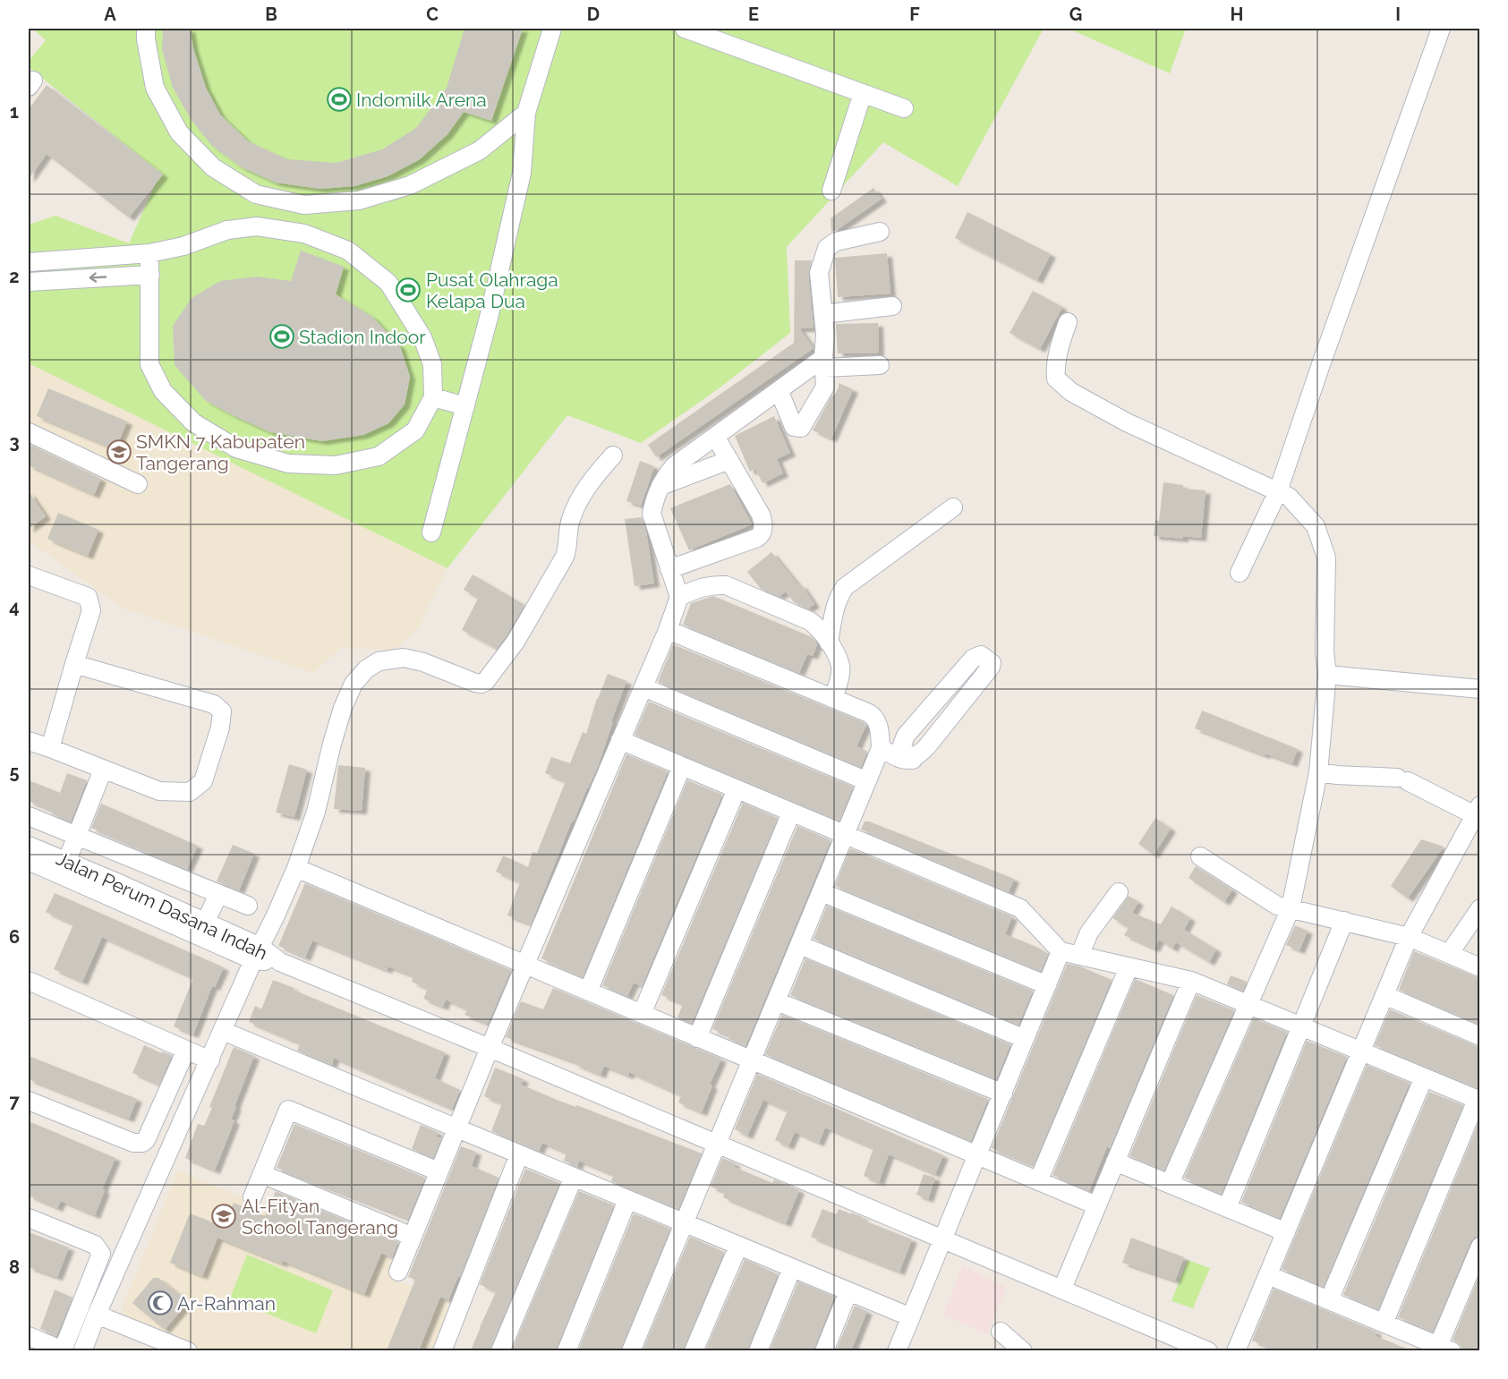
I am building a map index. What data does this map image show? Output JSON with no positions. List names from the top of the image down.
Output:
{
  "streets": {
    "street": ["Jalan Perum Dasana Indah"]
  },
  "places": {
    "sports": ["Indomilk Arena", "Pusat Olahraga Kelapa Dua", "Stadion Indoor"],
    "school or university": ["SMKN 7 Kabupaten Tangerang", "Al-Fityan School Tangerang"],
    "mosque": ["Ar-Rahman"]
  },
  "grid": {
    "columns": [
      "A",
      "B",
      "C",
      "D",
      "E",
      "F",
      "G",
      "H",
      "I"
    ],
    "rows": [
      "1",
      "2",
      "3",
      "4",
      "5",
      "6",
      "7",
      "8"
    ]
  }
}
